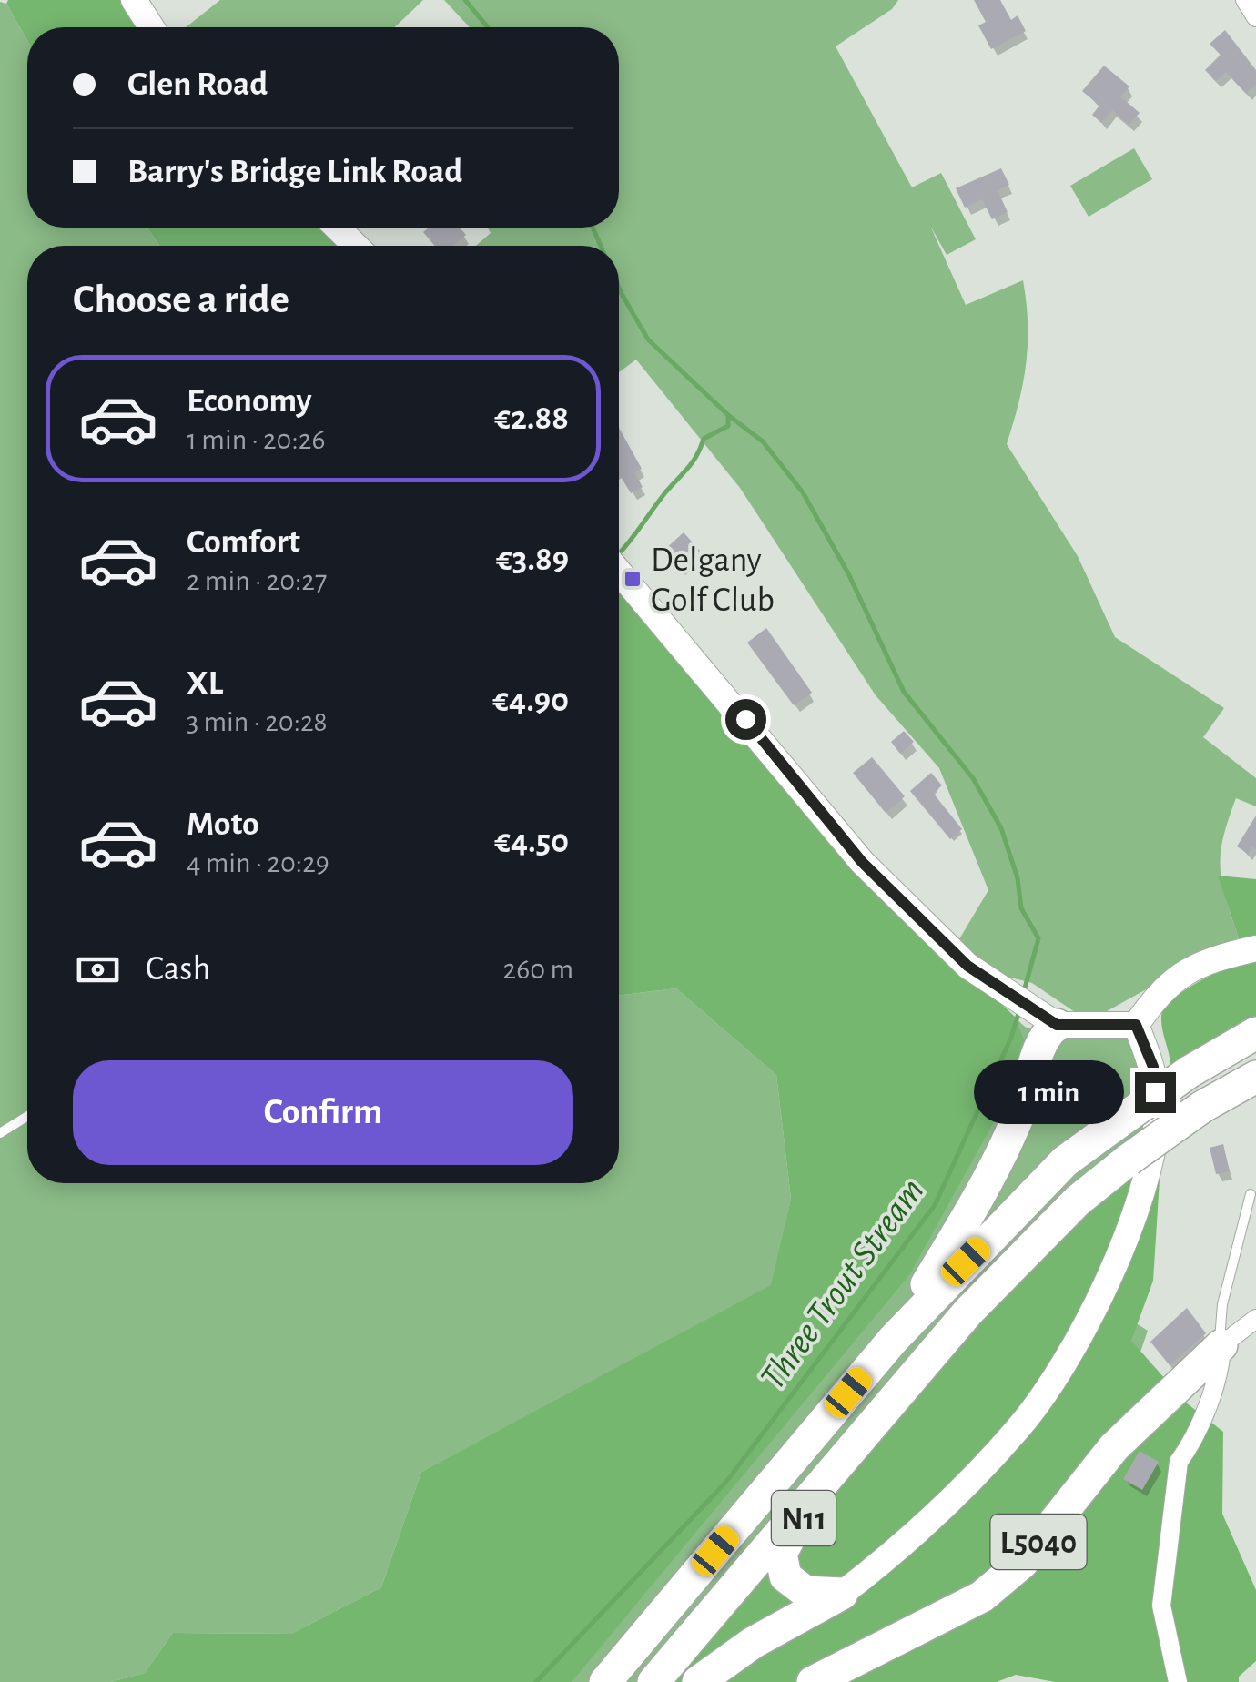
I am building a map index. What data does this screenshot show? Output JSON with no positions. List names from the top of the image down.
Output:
{
  "streets": {
    "highway": ["N11", "L5040"]
  },
  "water": ["Three Trout Stream"],
  "places": {
    "transit": ["Delgany Golf Club"]
  },
  "page": {
    "banner": ["Glen Road", "Barry's Bridge Link Road"],
    "heading": "Choose a ride",
    "list": [
      {
        "name": "Economy",
        "note": "1 min · 20:26",
        "value": "€2.88"
      },
      {
        "name": "Comfort",
        "note": "2 min · 20:27",
        "value": "€3.89"
      },
      {
        "name": "XL",
        "note": "3 min · 20:28",
        "value": "€4.90"
      },
      {
        "name": "Moto",
        "note": "4 min · 20:29",
        "value": "€4.50"
      }
    ],
    "pay": ["Cash", "260 m"],
    "buttons": "Confirm",
    "bubble": "1 min"
  }
}
